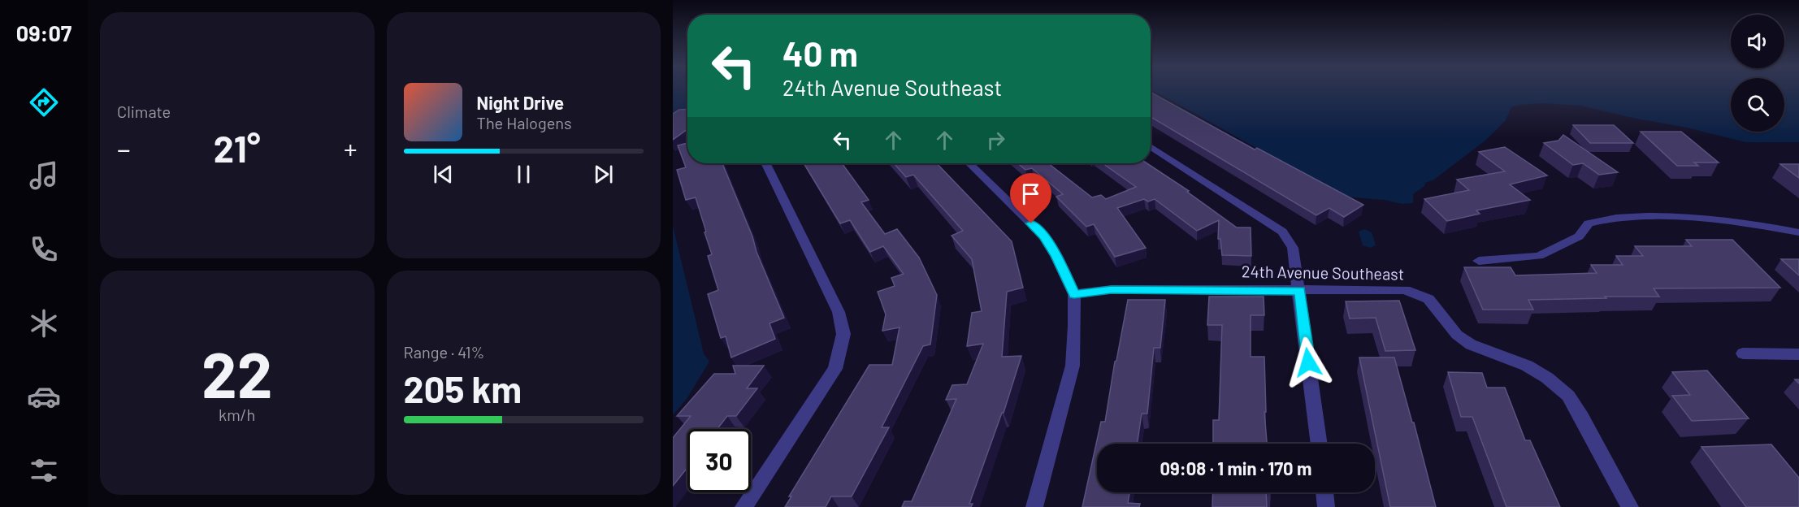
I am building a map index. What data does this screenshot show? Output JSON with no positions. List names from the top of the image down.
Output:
{
  "streets": {
    "street": ["24th Avenue Southeast"]
  },
  "page": {
    "tabs": "09:07",
    "tile": [
      "Climate",
      ["22", "km/h"],
      ["Range · 41%", "205 km"]
    ],
    "turn": ["40 m", "24th Avenue Southeast"],
    "song": ["Night Drive", "The Halogens"],
    "heat": ["−", "21°", "+"],
    "limit": "30",
    "trip": "09:08 · 1 min · 170 m"
  }
}
